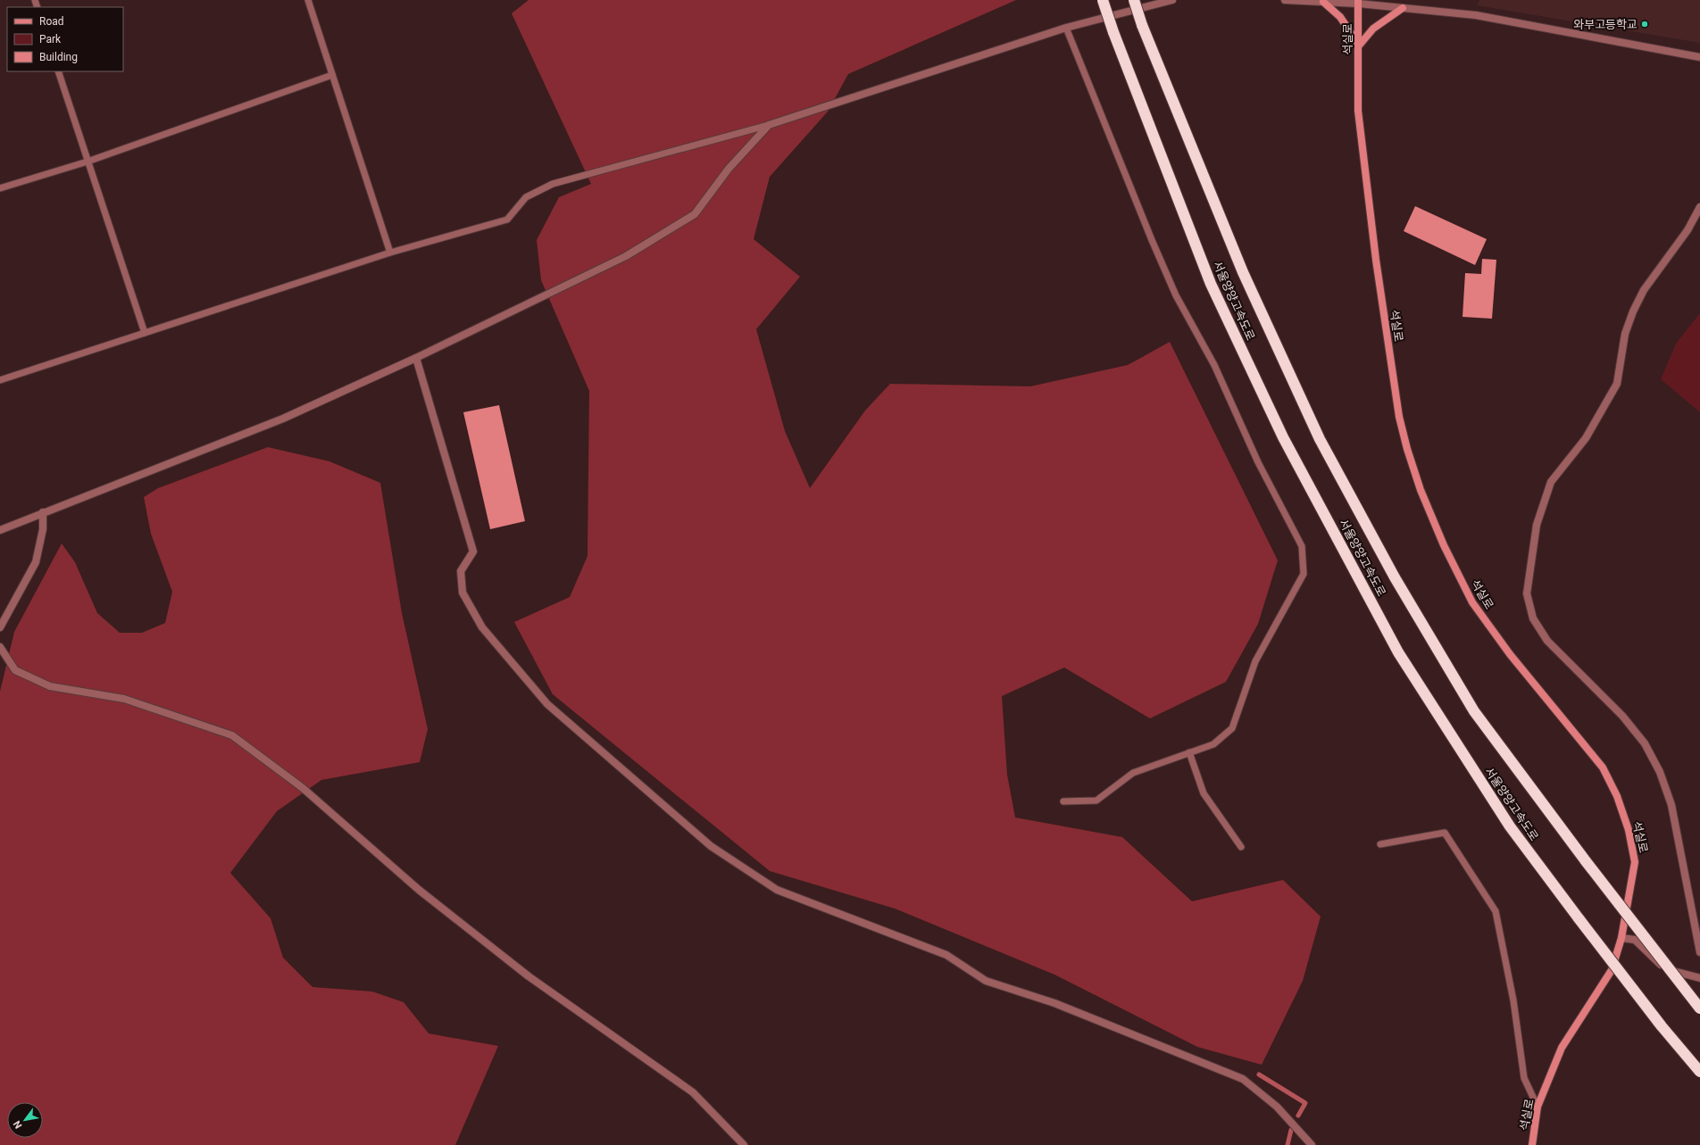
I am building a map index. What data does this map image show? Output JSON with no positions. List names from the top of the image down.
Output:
{
  "streets": {
    "highway": ["서울양양고속도로"],
    "main road": ["석실로"]
  },
  "places": ["와부고등학교"],
  "legend": ["Road", "Park", "Building"],
  "north": "bottom left"
}
